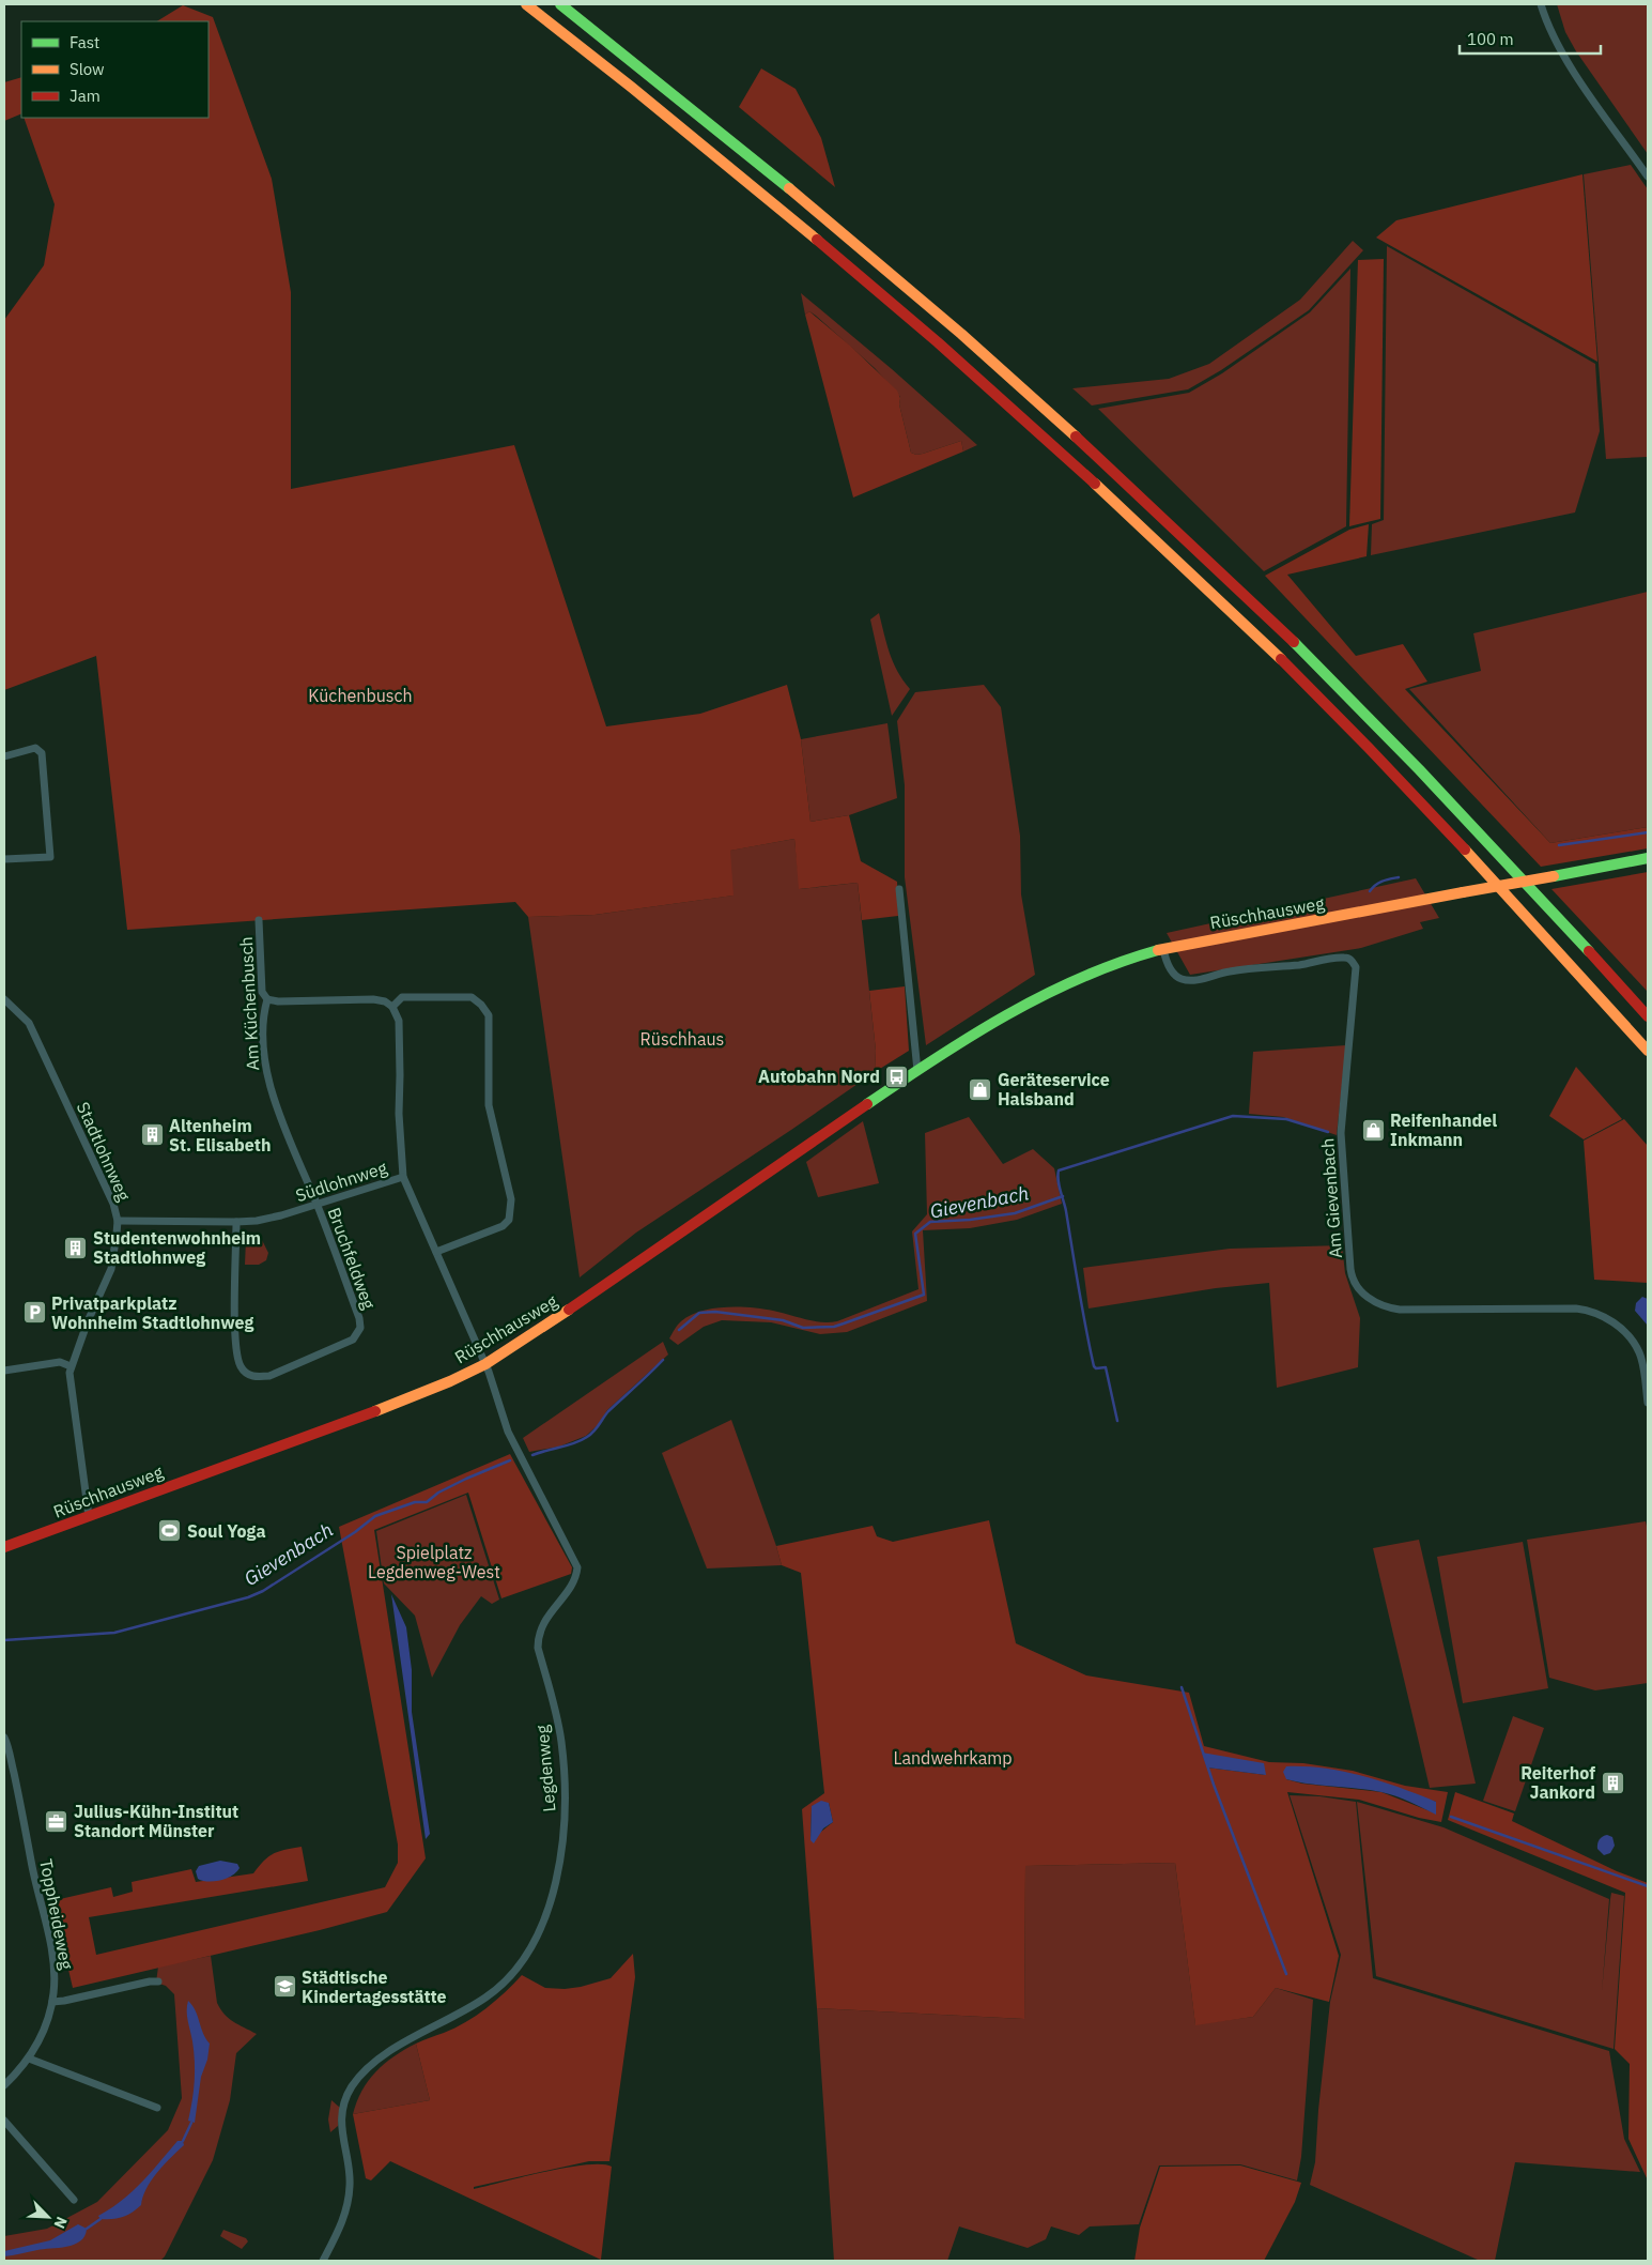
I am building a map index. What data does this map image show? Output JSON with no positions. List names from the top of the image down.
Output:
{
  "streets": {
    "main road": ["Rüschhausweg"],
    "street": [
      "Am Küchenbusch",
      "Stadtlohnweg",
      "Südlohnweg",
      "Am Gievenbach",
      "Bruchfeldweg",
      "Legdenweg",
      "Toppheideweg"
    ]
  },
  "crossings": [
    ["Rüschhausweg", "Stadtlohnweg"],
    ["Rüschhausweg", "Südlohnweg"],
    ["Rüschhausweg", "Am Gievenbach"],
    ["Rüschhausweg", "Legdenweg"],
    ["Am Küchenbusch", "Südlohnweg"],
    ["Am Küchenbusch", "Bruchfeldweg"],
    ["Stadtlohnweg", "Südlohnweg"],
    ["Südlohnweg", "Bruchfeldweg"],
    ["Südlohnweg", "Legdenweg"]
  ],
  "water": ["Gievenbach"],
  "parks": [
    "Küchenbusch",
    "Rüschhaus",
    "Spielplatz Legdenweg-West",
    "Landwehrkamp"
  ],
  "places": {
    "bus stop": ["Autobahn Nord"],
    "shop": ["Geräteservice Halsband", "Reifenhandel Inkmann"],
    "building": ["Altenheim St. Elisabeth", "Studentenwohnheim Stadtlohnweg", "Reiterhof Jankord"],
    "parking": ["Privatparkplatz Wohnheim Stadtlohnweg"],
    "sports": ["Soul Yoga"],
    "office": ["Julius-Kühn-Institut Standort Münster"],
    "school or university": ["Städtische Kindertagesstätte"]
  },
  "legend": ["Fast", "Slow", "Jam"],
  "scale_bar": "100 m",
  "north": "bottom right"
}
